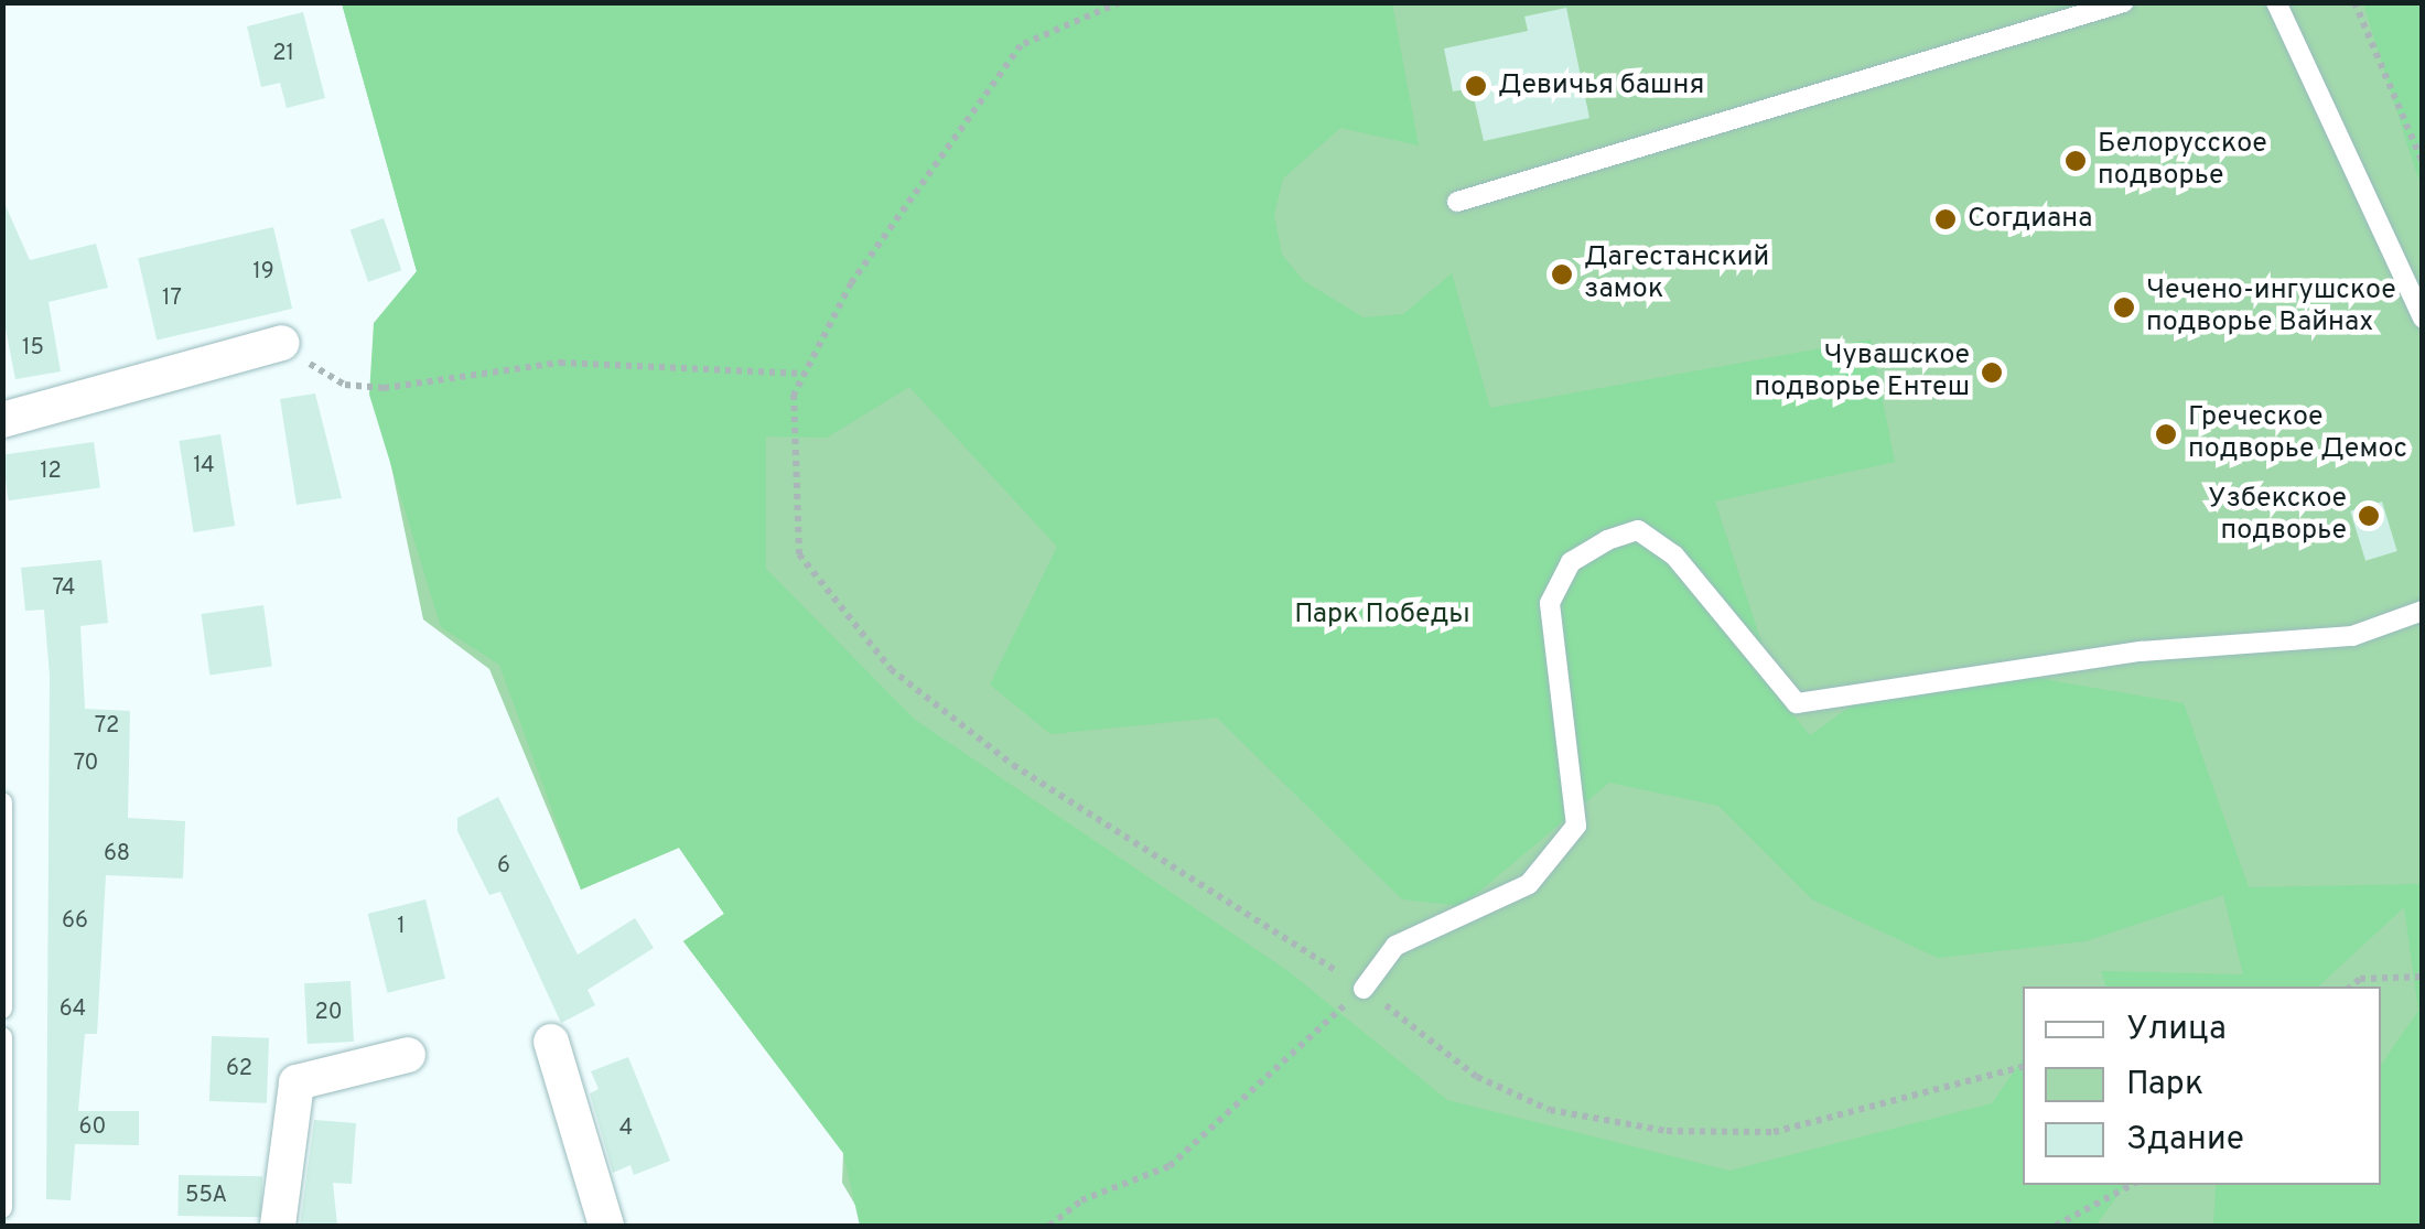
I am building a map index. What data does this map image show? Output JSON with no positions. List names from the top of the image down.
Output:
{
  "parks": ["Парк Победы"],
  "places": [
    "Девичья башня",
    "Белорусское подворье",
    "Согдиана",
    "Дагестанский замок",
    "Чечено-ингушское подворье Вайнах",
    "Чувашское подворье Ентеш",
    "Греческое подворье Демос",
    "Узбекское подворье"
  ],
  "house_numbers": [
    "21",
    "19",
    "17",
    "15",
    "14",
    "12",
    "74",
    "72",
    "70",
    "68",
    "6",
    "66",
    "1",
    "64",
    "20",
    "62",
    "60",
    "4",
    "55А"
  ],
  "legend": ["Улица", "Парк", "Здание"]
}
